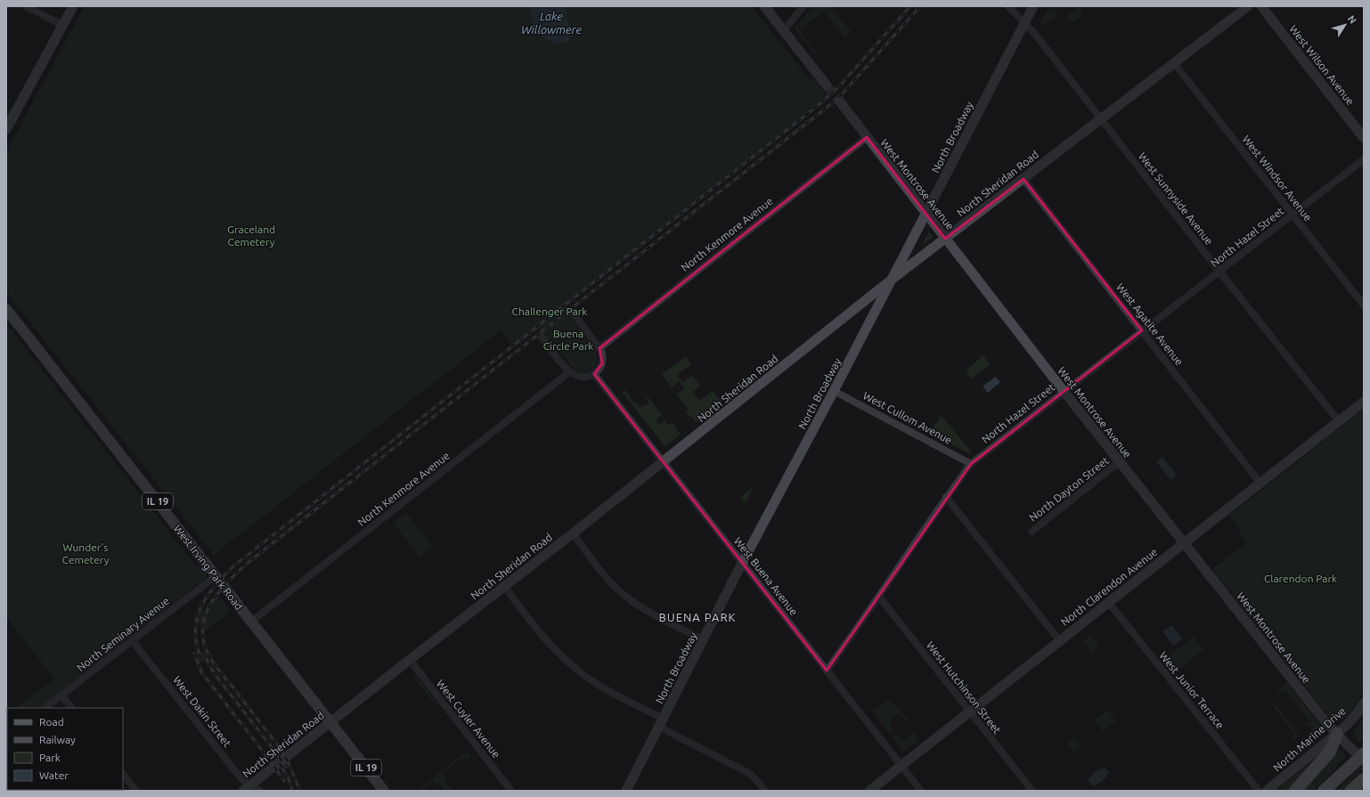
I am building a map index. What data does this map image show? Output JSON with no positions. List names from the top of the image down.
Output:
{
  "streets": {
    "main road": [
      "West Wilson Avenue",
      "North Broadway",
      "North Sheridan Road",
      "West Montrose Avenue",
      "IL 19",
      "West Irving Park Road",
      "North Clarendon Avenue",
      "North Marine Drive"
    ],
    "street": [
      "West Windsor Avenue",
      "West Sunnyside Avenue",
      "North Kenmore Avenue",
      "North Hazel Street",
      "West Agatite Avenue",
      "West Cullom Avenue",
      "North Dayton Street",
      "West Buena Avenue",
      "North Seminary Avenue",
      "West Hutchinson Street",
      "West Junior Terrace",
      "West Dakin Street",
      "West Cuyler Avenue"
    ]
  },
  "crossings": [
    ["North Broadway", "North Sheridan Road"],
    ["North Broadway", "West Montrose Avenue"],
    ["North Broadway", "West Sunnyside Avenue"],
    ["North Broadway", "West Cullom Avenue"],
    ["North Broadway", "West Buena Avenue"],
    ["West Windsor Avenue", "North Sheridan Road"],
    ["West Windsor Avenue", "North Hazel Street"],
    ["North Sheridan Road", "West Montrose Avenue"],
    ["North Sheridan Road", "West Sunnyside Avenue"],
    ["North Sheridan Road", "West Agatite Avenue"],
    ["North Sheridan Road", "West Irving Park Road"],
    ["North Sheridan Road", "West Buena Avenue"],
    ["North Sheridan Road", "West Dakin Street"],
    ["North Sheridan Road", "West Cuyler Avenue"],
    ["West Montrose Avenue", "North Kenmore Avenue"],
    ["West Montrose Avenue", "North Hazel Street"],
    ["West Montrose Avenue", "North Dayton Street"],
    ["West Montrose Avenue", "North Clarendon Avenue"],
    ["West Montrose Avenue", "North Marine Drive"],
    ["West Sunnyside Avenue", "North Hazel Street"],
    ["West Sunnyside Avenue", "North Clarendon Avenue"],
    ["North Kenmore Avenue", "West Irving Park Road"],
    ["North Hazel Street", "West Agatite Avenue"],
    ["North Hazel Street", "West Cullom Avenue"],
    ["North Hazel Street", "West Buena Avenue"],
    ["North Hazel Street", "West Hutchinson Street"],
    ["West Agatite Avenue", "North Clarendon Avenue"],
    ["West Irving Park Road", "North Seminary Avenue"],
    ["West Buena Avenue", "North Clarendon Avenue"],
    ["North Clarendon Avenue", "West Hutchinson Street"],
    ["North Clarendon Avenue", "West Junior Terrace"],
    ["North Seminary Avenue", "West Dakin Street"]
  ],
  "districts": ["BUENA PARK"],
  "water": ["Lake Willowmere"],
  "parks": [
    "Graceland Cemetery",
    "Challenger Park",
    "Buena Circle Park",
    "Wunder's Cemetery",
    "Clarendon Park"
  ],
  "legend": [
    "Road",
    "Railway",
    "Park",
    "Water"
  ],
  "north": "top right"
}
